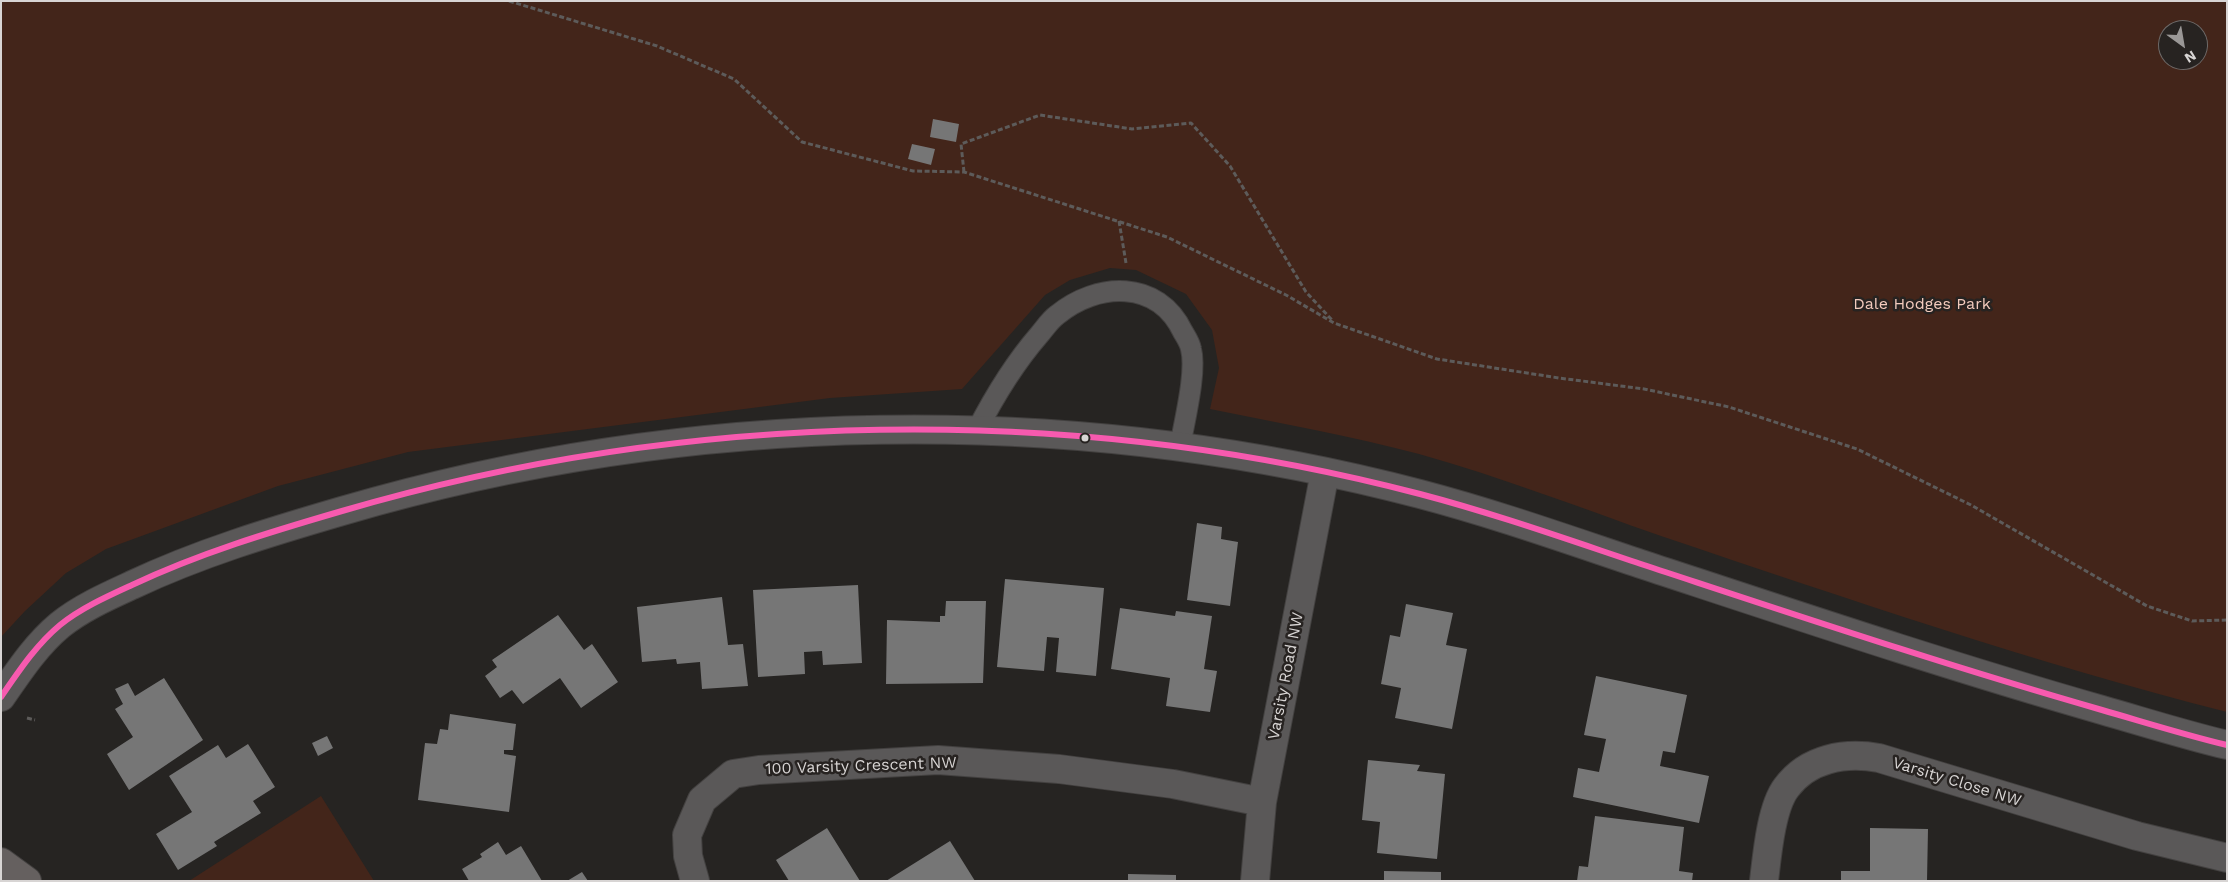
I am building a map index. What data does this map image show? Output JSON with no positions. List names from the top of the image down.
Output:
{
  "streets": {
    "street": ["Varsity Road NW", "100 Varsity Crescent NW", "Varsity Close NW"]
  },
  "crossings": [
    ["Varsity Road NW", "100 Varsity Crescent NW"]
  ],
  "parks": ["Dale Hodges Park"],
  "north": "bottom right"
}
